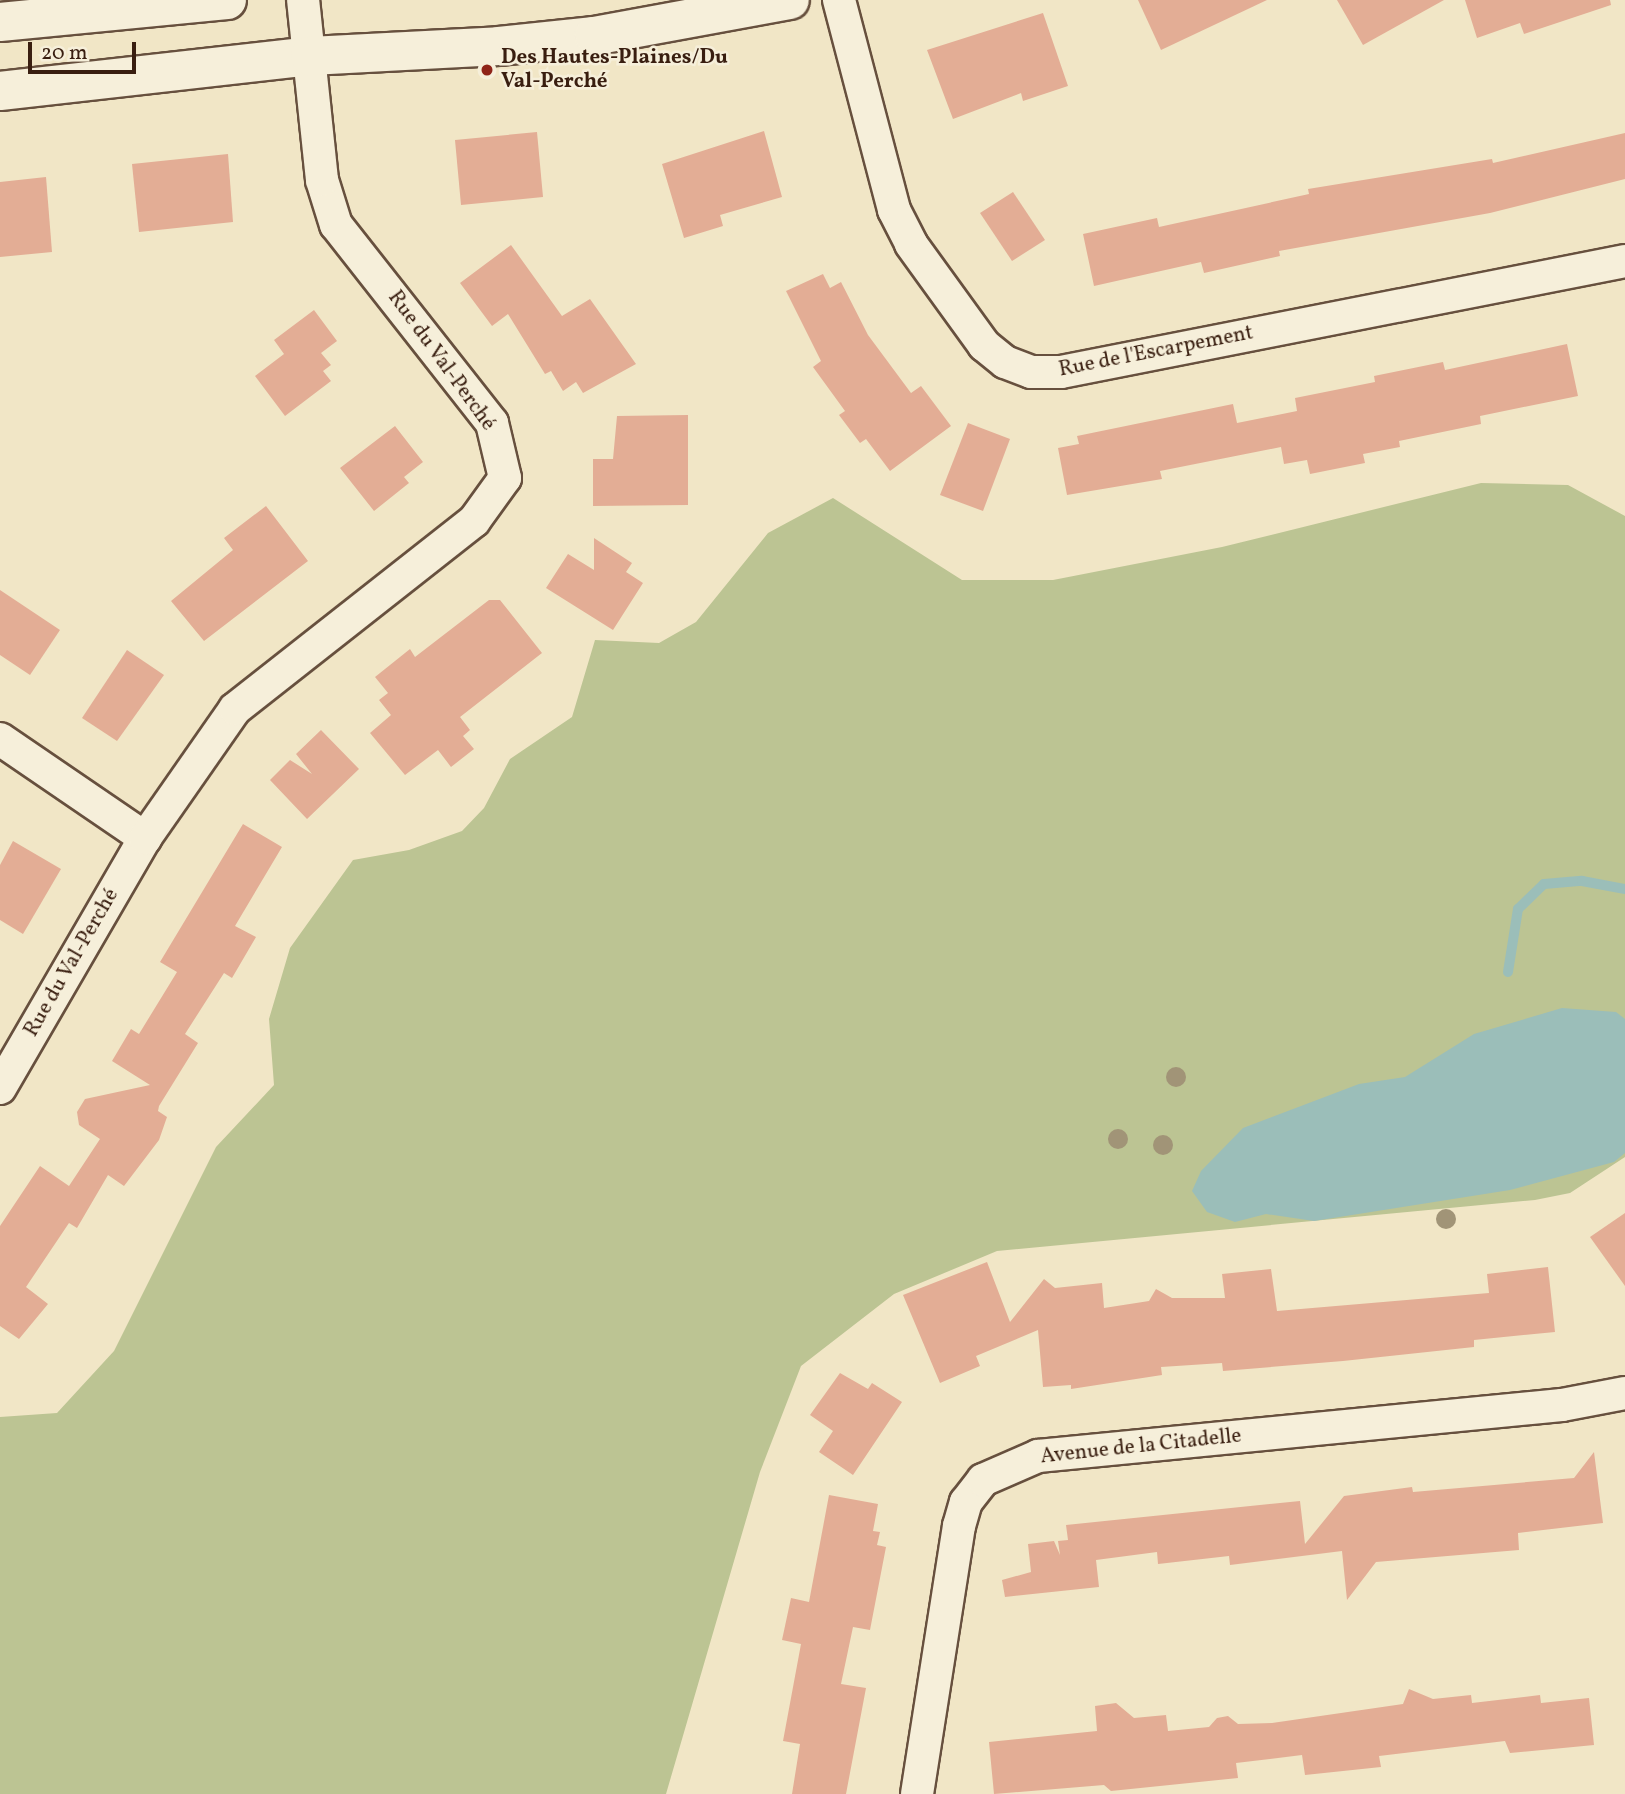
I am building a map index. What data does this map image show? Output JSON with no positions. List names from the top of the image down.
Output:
{
  "streets": {
    "street": ["Rue de l'Escarpement", "Rue du Val-Perché", "Avenue de la Citadelle"]
  },
  "places": ["Des Hautes-Plaines/Du Val-Perché"],
  "scale_bar": "20 m"
}
